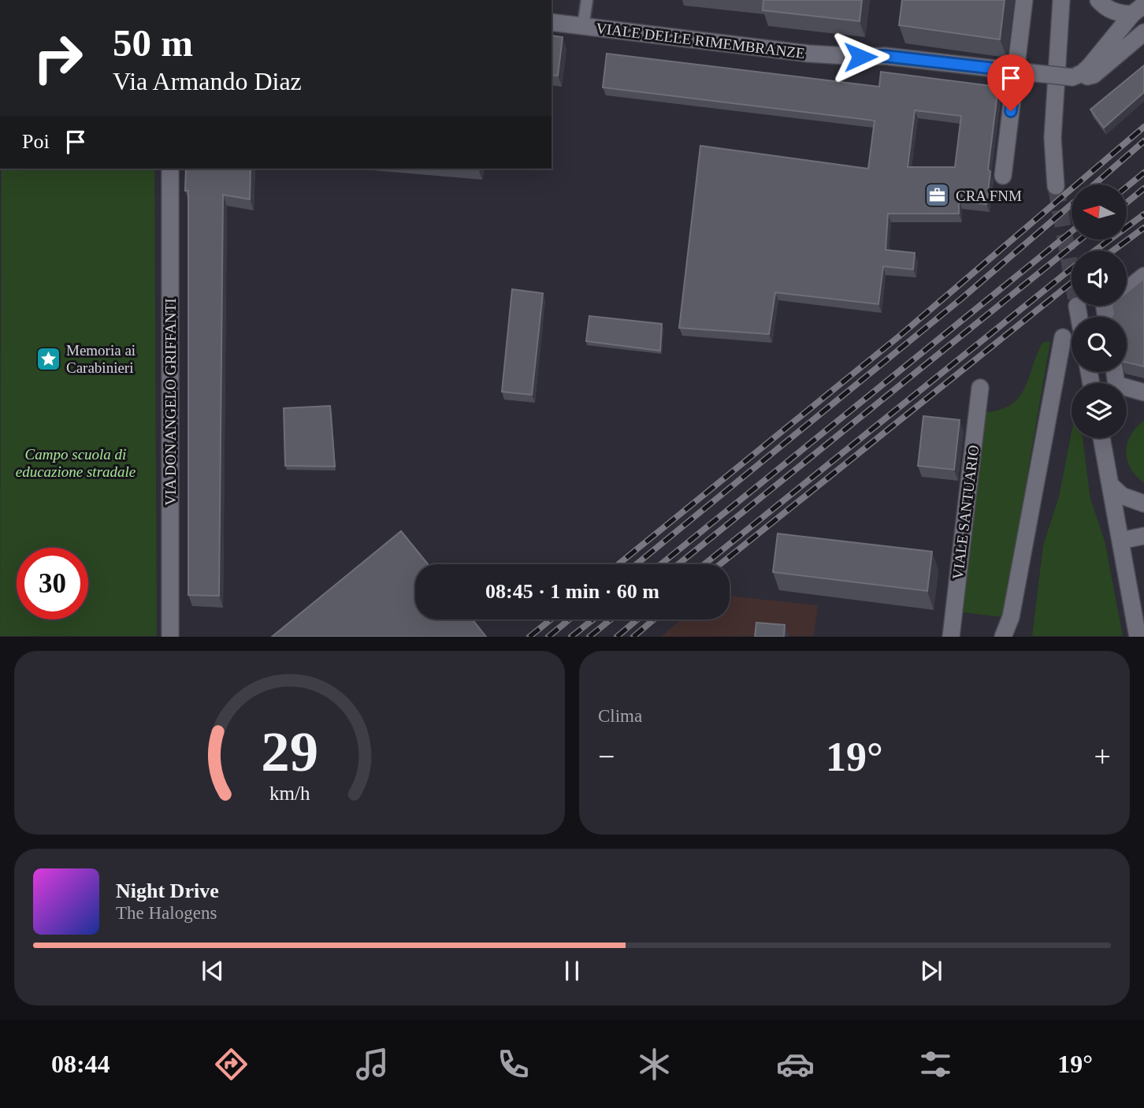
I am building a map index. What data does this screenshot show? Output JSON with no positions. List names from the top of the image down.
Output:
{
  "streets": {
    "street": ["VIALE DELLE RIMEMBRANZE", "VIA DON ANGELO GRIFFANTI", "VIALE SANTUARIO"]
  },
  "parks": ["Campo scuola di educazione stradale"],
  "places": {
    "office": ["CRA FNM"],
    "place": ["Memoria ai Carabinieri"]
  },
  "north": "left",
  "page": {
    "turn": ["50 m", "Via Armando Diaz"],
    "then": "Poi",
    "limit": "30",
    "trip": "08:45 · 1 min · 60 m",
    "tile": "Clima",
    "heat": ["−", "19°", "+"],
    "song": ["Night Drive", "The Halogens"],
    "tabs": ["08:44", "19°"],
    "gauge": ["29", "km/h"]
  }
}
